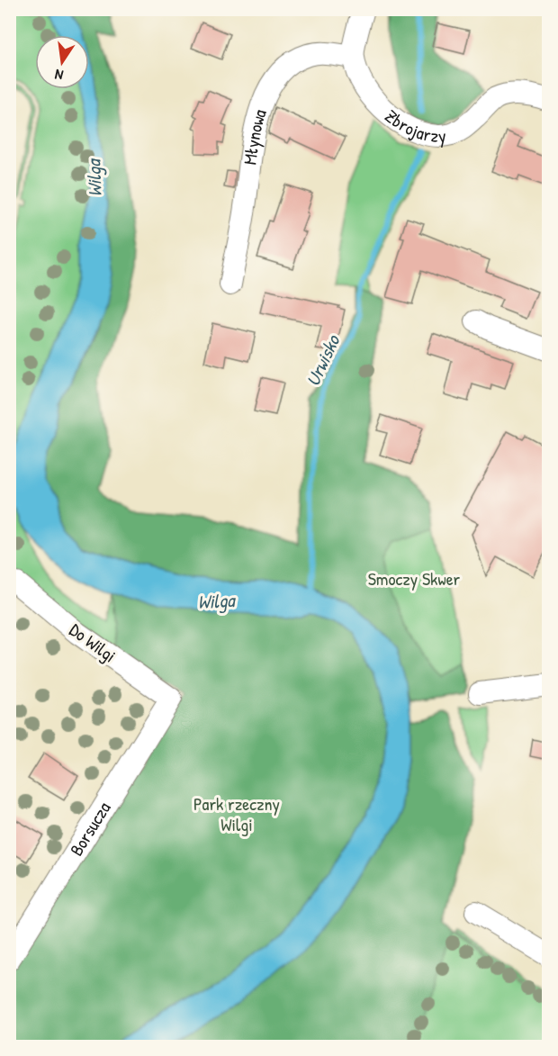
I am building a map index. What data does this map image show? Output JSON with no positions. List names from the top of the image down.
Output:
{
  "streets": {
    "street": [
      "Zbrojarzy",
      "Młynowa",
      "Do Wilgi",
      "Borsucza"
    ]
  },
  "crossings": [
    ["Zbrojarzy", "Młynowa"],
    ["Do Wilgi", "Borsucza"]
  ],
  "water": ["Wilga", "Urwisko"],
  "parks": ["Smoczy Skwer", "Park rzeczny Wilgi"],
  "north": "bottom"
}
